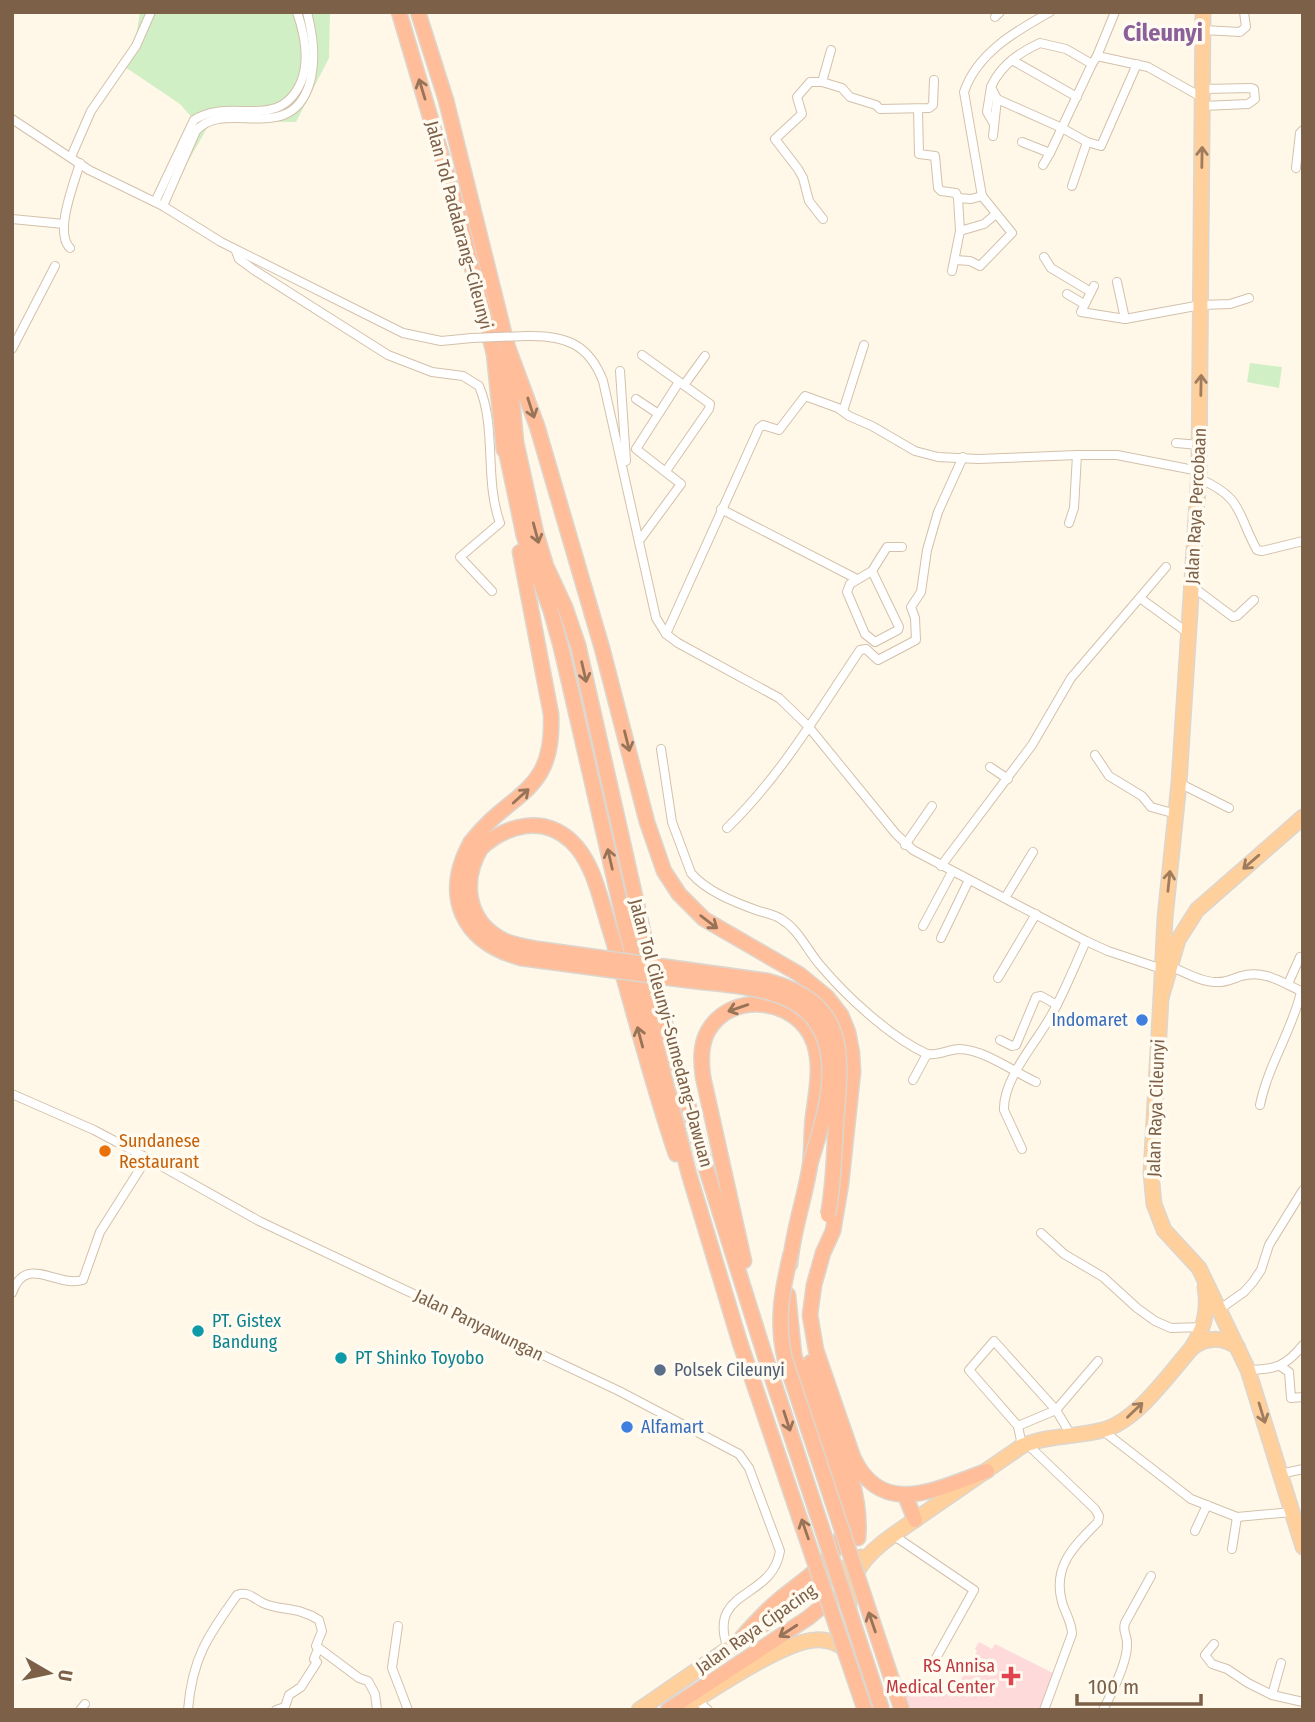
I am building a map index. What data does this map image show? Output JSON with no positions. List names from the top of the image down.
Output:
{
  "streets": {
    "highway": [
      "Jalan Tol Padalarang–Cileunyi",
      "Jalan Raya Percobaan",
      "Jalan Tol Cileunyi–Sumedang–Dawuan",
      "Jalan Raya Cileunyi",
      "Jalan Raya Cipacing"
    ],
    "street": ["Jalan Panyawungan"]
  },
  "crossings": [
    ["Jalan Tol Padalarang–Cileunyi", "Jalan Tol Cileunyi–Sumedang–Dawuan"],
    ["Jalan Raya Percobaan", "Jalan Raya Cileunyi"],
    ["Jalan Panyawungan", "Jalan Raya Cipacing"]
  ],
  "one_way": ["Jalan Raya Percobaan"],
  "districts": ["Cileunyi"],
  "places": {
    "other": [
      "Indomaret",
      "Sundanese Restaurant",
      "PT. Gistex Bandung",
      "PT Shinko Toyobo",
      "Polsek Cileunyi",
      "Alfamart"
    ],
    "health": ["RS Annisa Medical Center"]
  },
  "scale_bar": "100 m",
  "north": "right"
}
